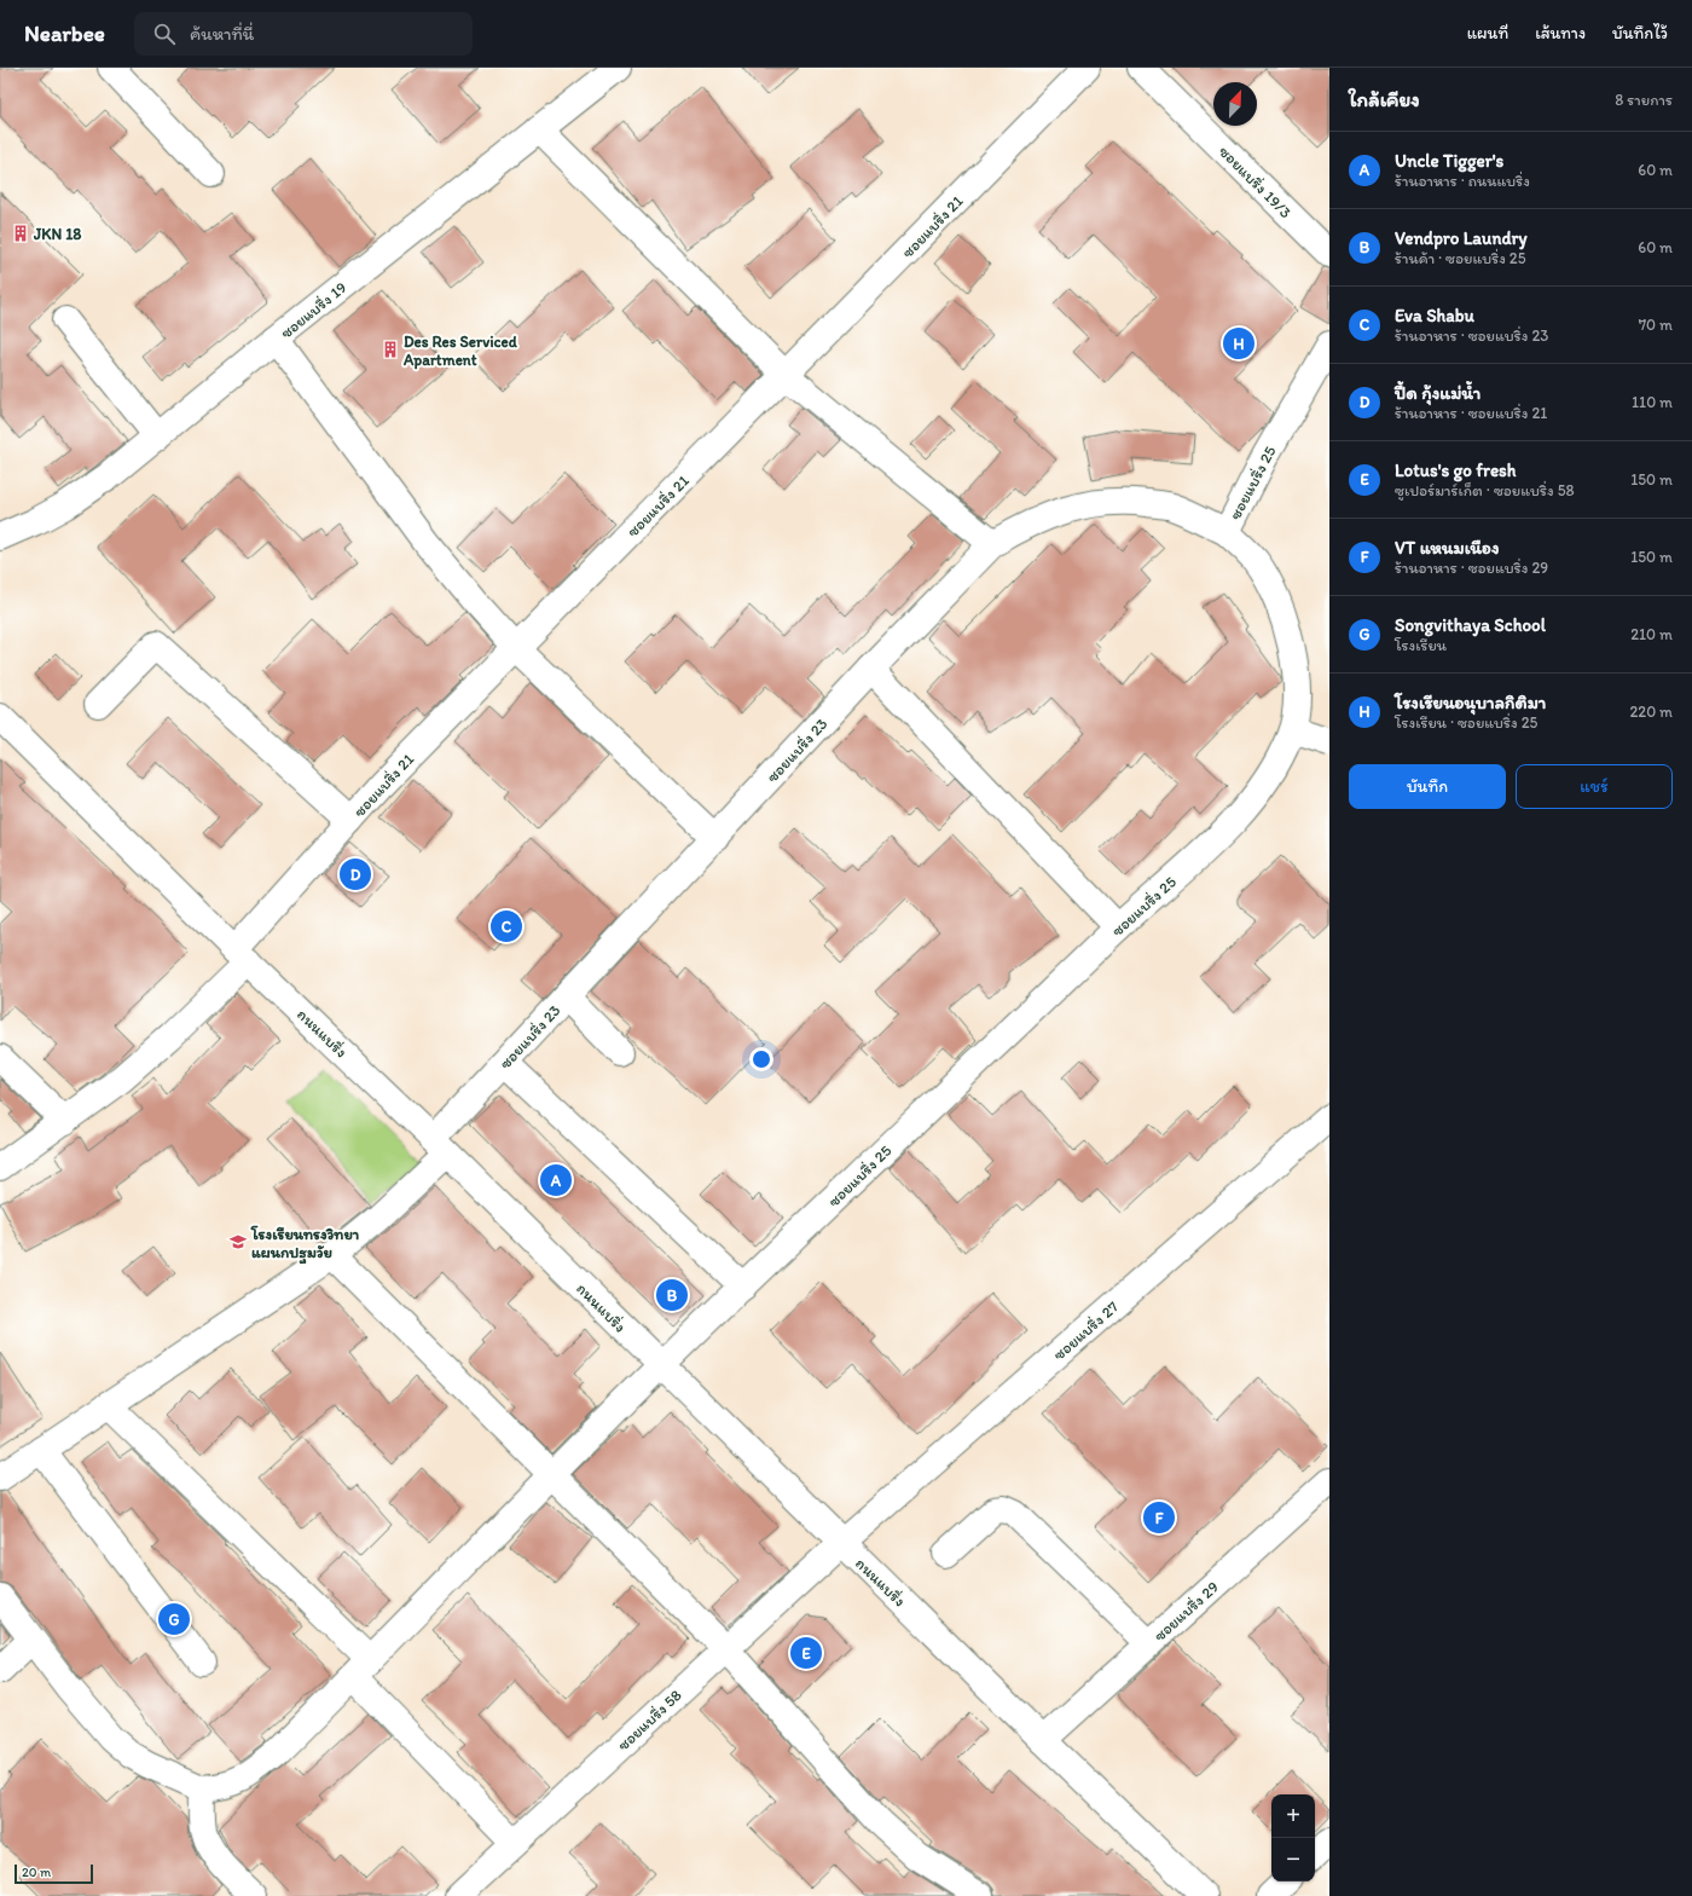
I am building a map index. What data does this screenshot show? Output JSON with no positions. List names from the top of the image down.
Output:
{
  "streets": {
    "street": [
      "ซอยแบริ่ง 19/3",
      "ซอยแบริ่ง 21",
      "ซอยแบริ่ง 19",
      "ซอยแบริ่ง 25",
      "ซอยแบริ่ง 23",
      "ถนนแบริ่ง",
      "ซอยแบริ่ง 27",
      "ซอยแบริ่ง 29",
      "ซอยแบริ่ง 58"
    ]
  },
  "crossings": [
    ["ซอยแบริ่ง 21", "ถนนแบริ่ง"],
    ["ซอยแบริ่ง 25", "ซอยแบริ่ง 23"],
    ["ซอยแบริ่ง 25", "ถนนแบริ่ง"],
    ["ซอยแบริ่ง 23", "ถนนแบริ่ง"],
    ["ถนนแบริ่ง", "ซอยแบริ่ง 27"],
    ["ถนนแบริ่ง", "ซอยแบริ่ง 29"],
    ["ถนนแบริ่ง", "ซอยแบริ่ง 58"],
    ["ซอยแบริ่ง 27", "ซอยแบริ่ง 58"]
  ],
  "places": {
    "building": ["JKN 18", "Des Res Serviced Apartment"],
    "school or university": ["โรงเรียนทรงวิทยา แผนกปฐมวัย"]
  },
  "scale_bar": "20 m",
  "north": "top right",
  "page": {
    "header": "Nearbee",
    "search": "ค้นหาที่นี่",
    "nav": ["แผนที่", "เส้นทาง", "บันทึกไว้"],
    "heading": ["ใกล้เคียง", "8 รายการ"],
    "list": [
      {
        "mark": "A",
        "name": "Uncle Tigger's",
        "note": "ร้านอาหาร · ถนนแบริ่ง",
        "value": "60 m"
      },
      {
        "mark": "B",
        "name": "Vendpro Laundry",
        "note": "ร้านค้า · ซอยแบริ่ง 25",
        "value": "60 m"
      },
      {
        "mark": "C",
        "name": "Eva Shabu",
        "note": "ร้านอาหาร · ซอยแบริ่ง 23",
        "value": "70 m"
      },
      {
        "mark": "D",
        "name": "ปื้ด กุ้งแม่น้ำ",
        "note": "ร้านอาหาร · ซอยแบริ่ง 21",
        "value": "110 m"
      },
      {
        "mark": "E",
        "name": "Lotus's go fresh",
        "note": "ซูเปอร์มาร์เก็ต · ซอยแบริ่ง 58",
        "value": "150 m"
      },
      {
        "mark": "F",
        "name": "VT แหนมเนือง",
        "note": "ร้านอาหาร · ซอยแบริ่ง 29",
        "value": "150 m"
      },
      {
        "mark": "G",
        "name": "Songvithaya School",
        "note": "โรงเรียน",
        "value": "210 m"
      },
      {
        "mark": "H",
        "name": "โรงเรียนอนุบาลกิติมา",
        "note": "โรงเรียน · ซอยแบริ่ง 25",
        "value": "220 m"
      }
    ],
    "pins": [
      "H",
      "D",
      "C",
      "A",
      "B",
      "F",
      "G",
      "E"
    ],
    "buttons": ["บันทึก", "แชร์"],
    "map_buttons": ["+", "−"],
    "scale": "20 m"
  }
}
